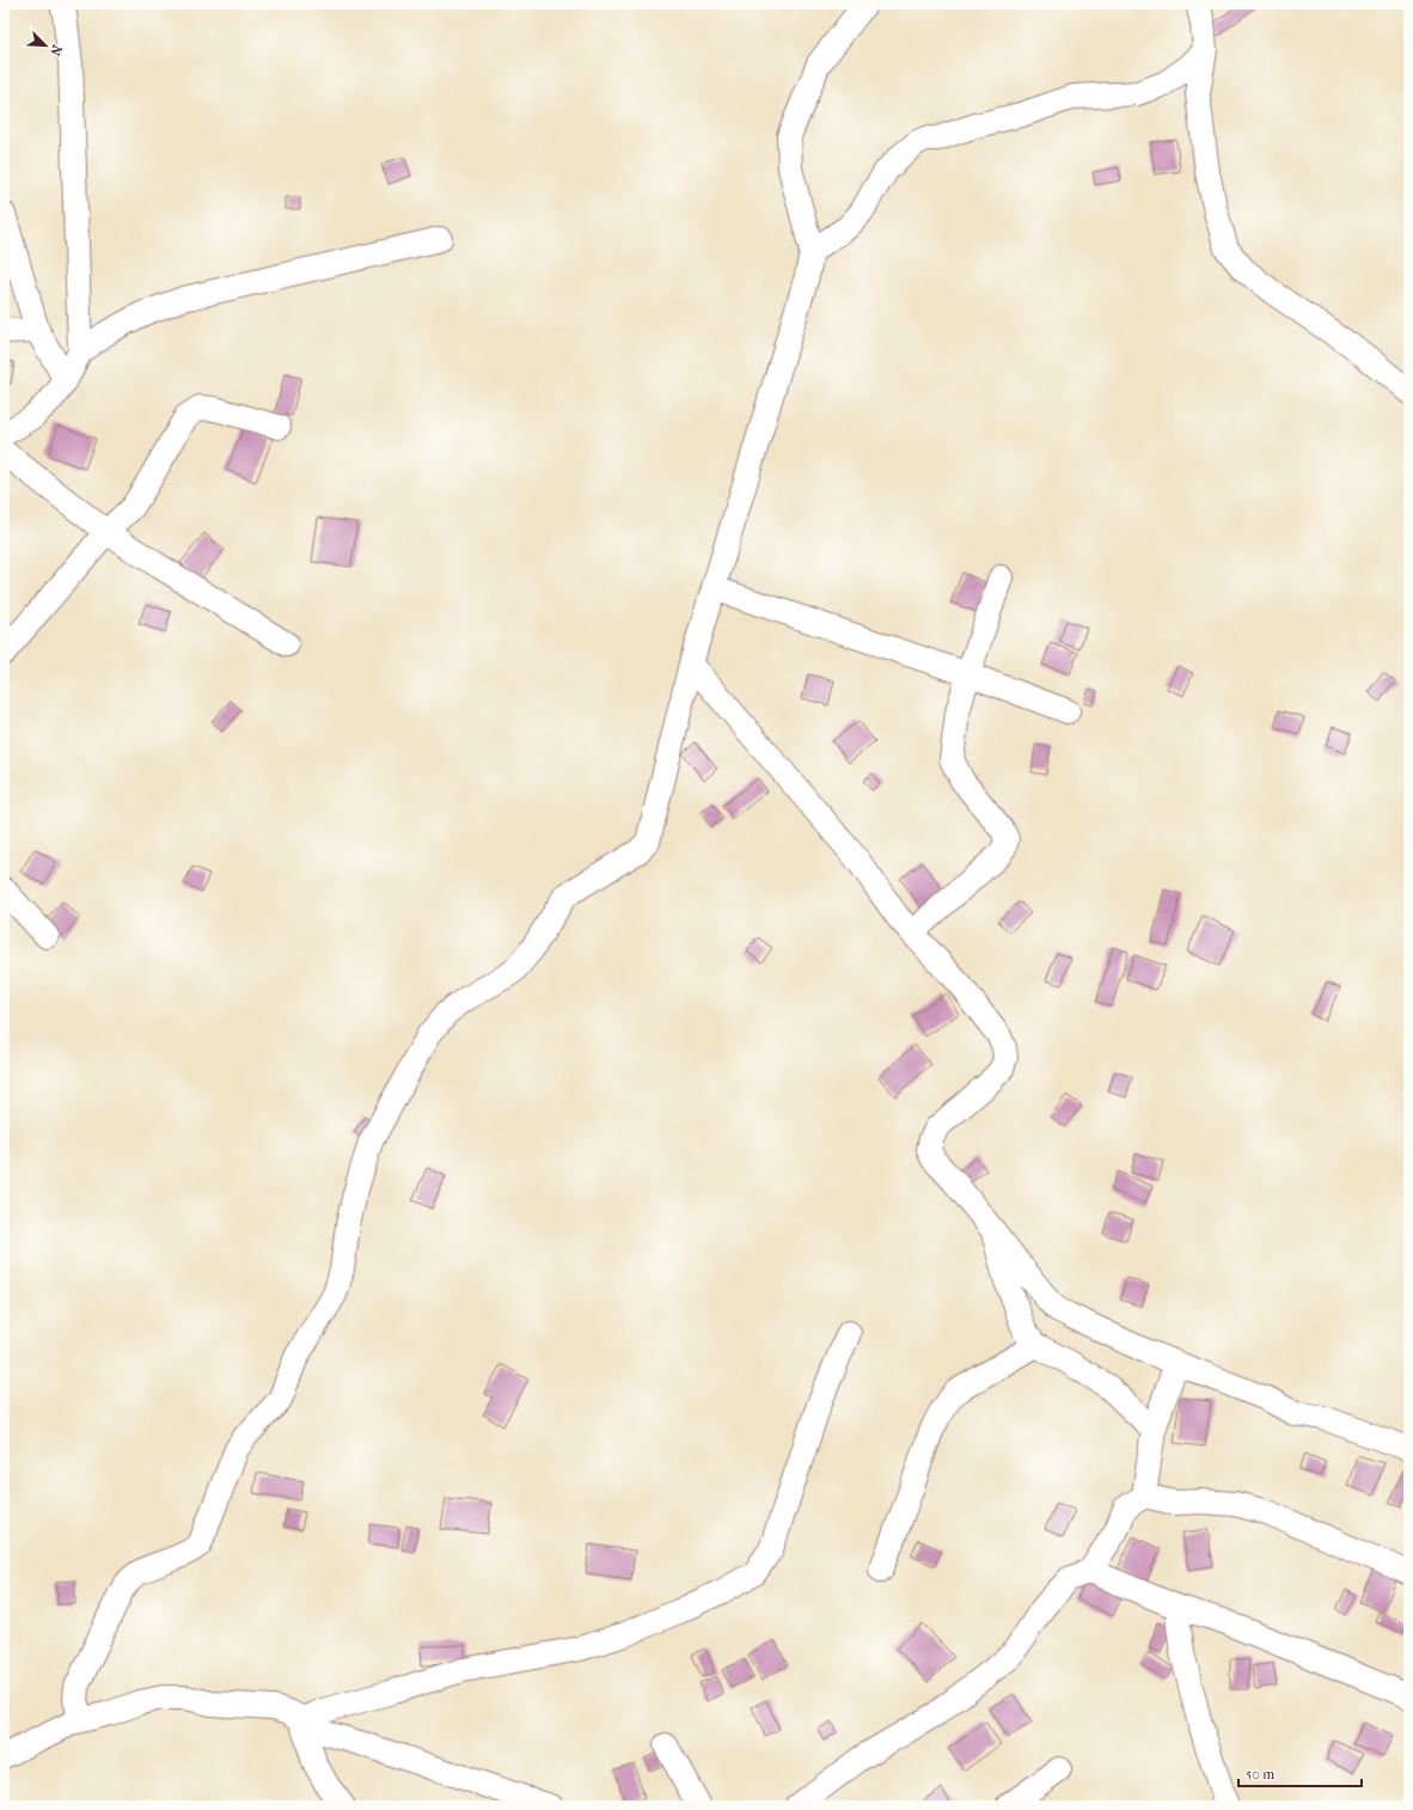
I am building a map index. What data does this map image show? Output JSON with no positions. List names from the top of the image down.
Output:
{
  "scale_bar": "50 m",
  "north": "bottom right"
}
